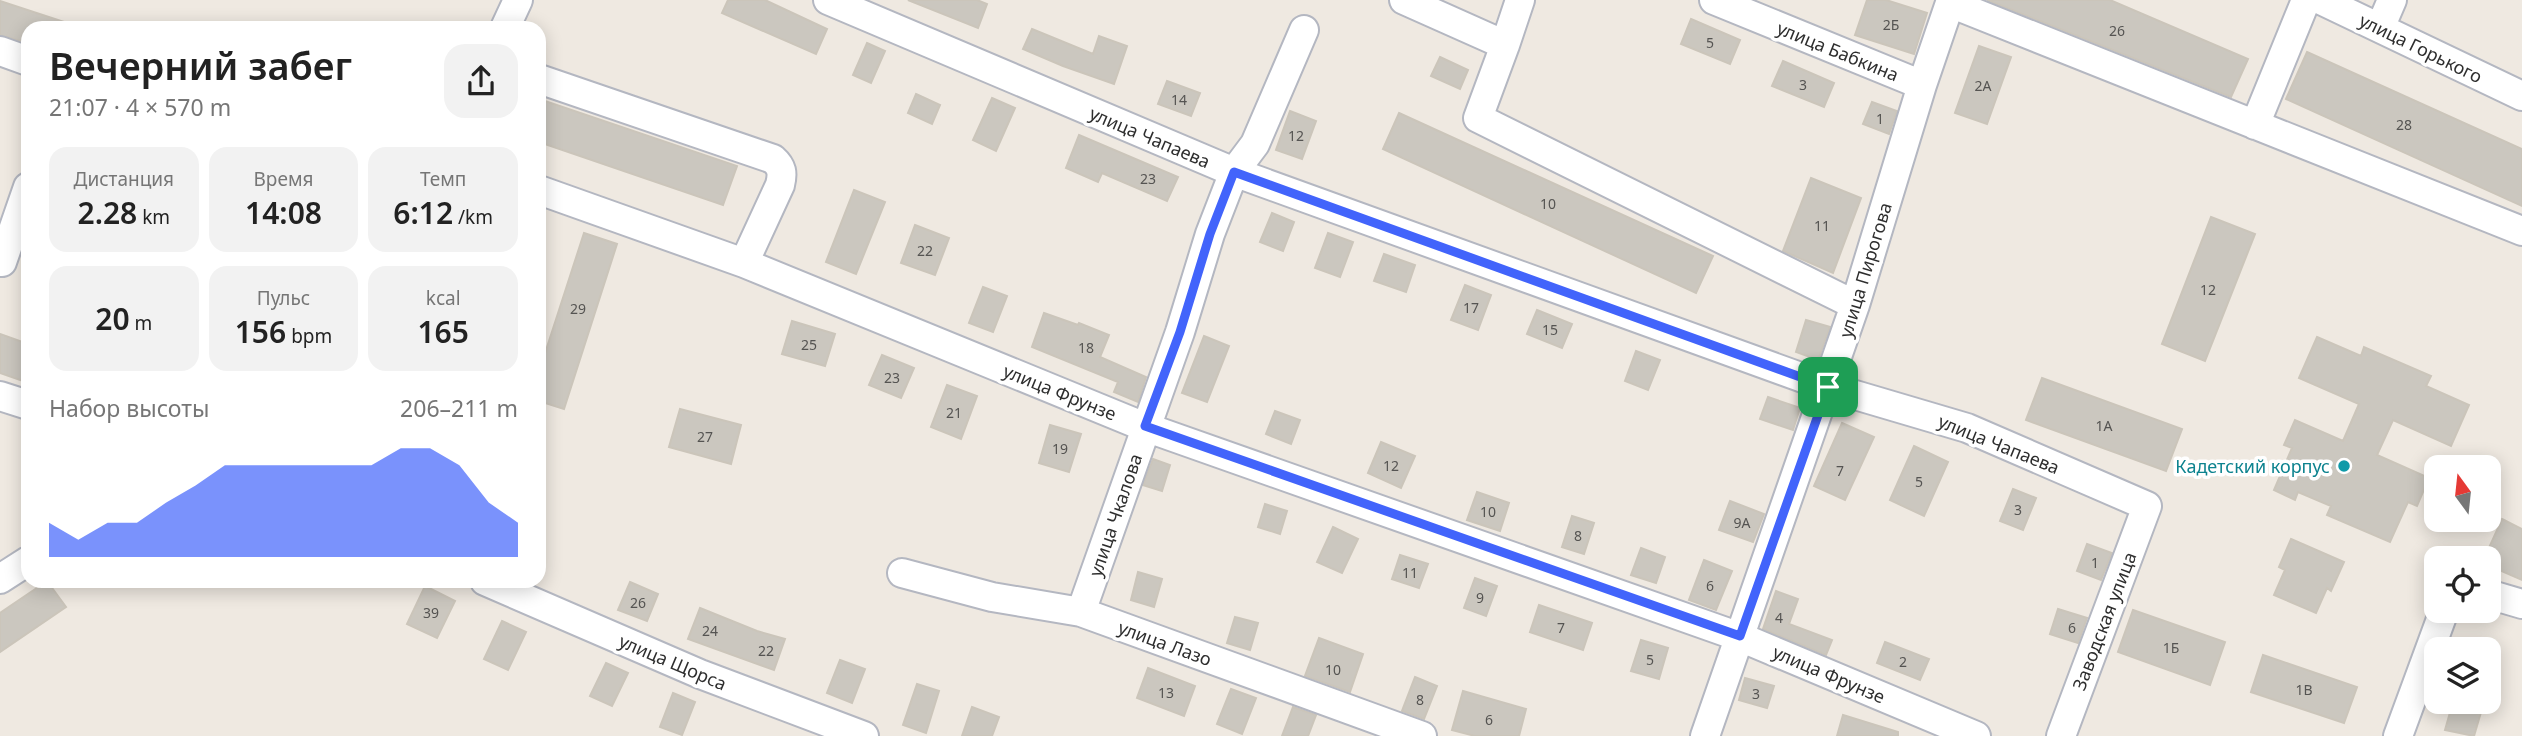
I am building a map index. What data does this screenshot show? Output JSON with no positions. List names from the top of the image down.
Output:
{
  "streets": {
    "street": [
      "улица Горького",
      "улица Бабкина",
      "улица Чапаева",
      "улица Пирогова",
      "улица Фрунзе",
      "улица Чкалова",
      "Заводская улица",
      "улица Лазо",
      "улица Щорса"
    ]
  },
  "crossings": [
    ["улица Бабкина", "улица Пирогова"],
    ["улица Чапаева", "улица Пирогова"],
    ["улица Чапаева", "улица Чкалова"],
    ["улица Чапаева", "Заводская улица"],
    ["улица Пирогова", "улица Фрунзе"],
    ["улица Фрунзе", "улица Чкалова"],
    ["улица Чкалова", "улица Лазо"]
  ],
  "places": ["Кадетский корпус"],
  "house_numbers": [
    "2Б",
    "26",
    "5",
    "3",
    "2А",
    "14",
    "1",
    "28",
    "12",
    "23",
    "10",
    "11",
    "22",
    "12",
    "17",
    "29",
    "15",
    "25",
    "18",
    "23",
    "21",
    "1А",
    "27",
    "19",
    "12",
    "7",
    "5",
    "3",
    "10",
    "9А",
    "8",
    "1",
    "11",
    "6",
    "9",
    "26",
    "39",
    "4",
    "7",
    "6",
    "24",
    "1Б",
    "22",
    "5",
    "2",
    "10",
    "1В",
    "13",
    "3",
    "8",
    "6"
  ],
  "north": "top",
  "page": {
    "heading": ["Вечерний забег", "21:07 · 4 × 570 m"],
    "stats": [
      ["Дистанция", "2.28 km"],
      ["Время", "14:08"],
      ["Темп", "6:12 /km"],
      ["20 m"],
      ["Пульс", "156 bpm"],
      ["kcal", "165"]
    ],
    "chart": ["Набор высоты", "206–211 m"]
  }
}
